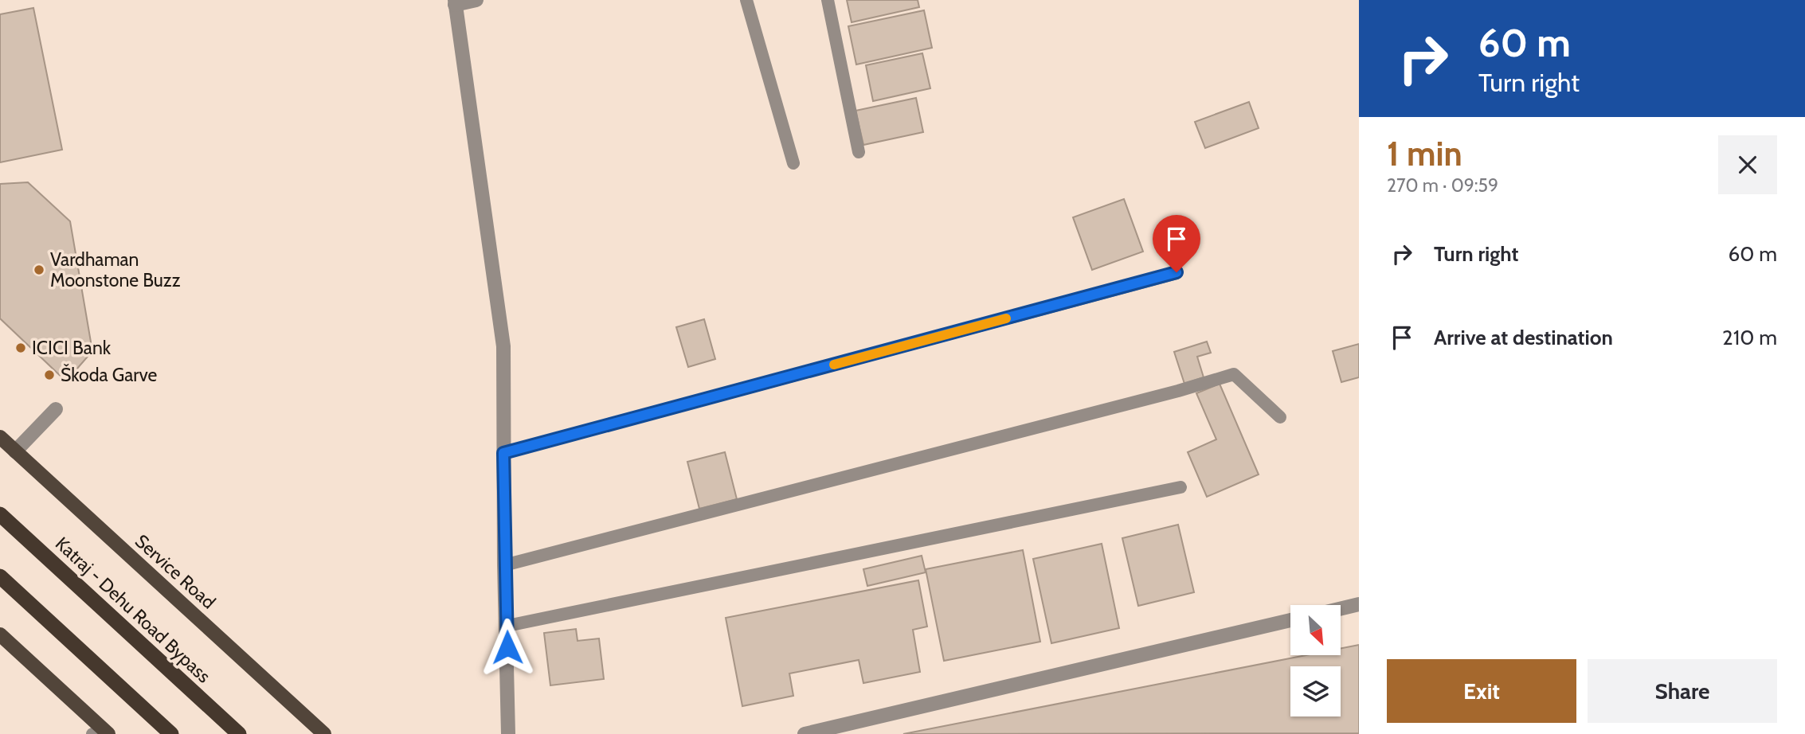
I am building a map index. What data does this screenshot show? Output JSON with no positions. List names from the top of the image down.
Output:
{
  "streets": {
    "highway": ["Katraj - Dehu Road Bypass"],
    "main road": ["Service Road"]
  },
  "places": ["Vardhaman Moonstone Buzz", "ICICI Bank", "Škoda Garve"],
  "north": "bottom right",
  "page": {
    "turn": ["60 m", "Turn right"],
    "heading": ["1 min", "270 m · 09:59"],
    "list": [
      {
        "name": "Turn right",
        "value": "60 m"
      },
      {
        "name": "Arrive at destination",
        "value": "210 m"
      }
    ],
    "buttons": ["Exit", "Share"]
  }
}
